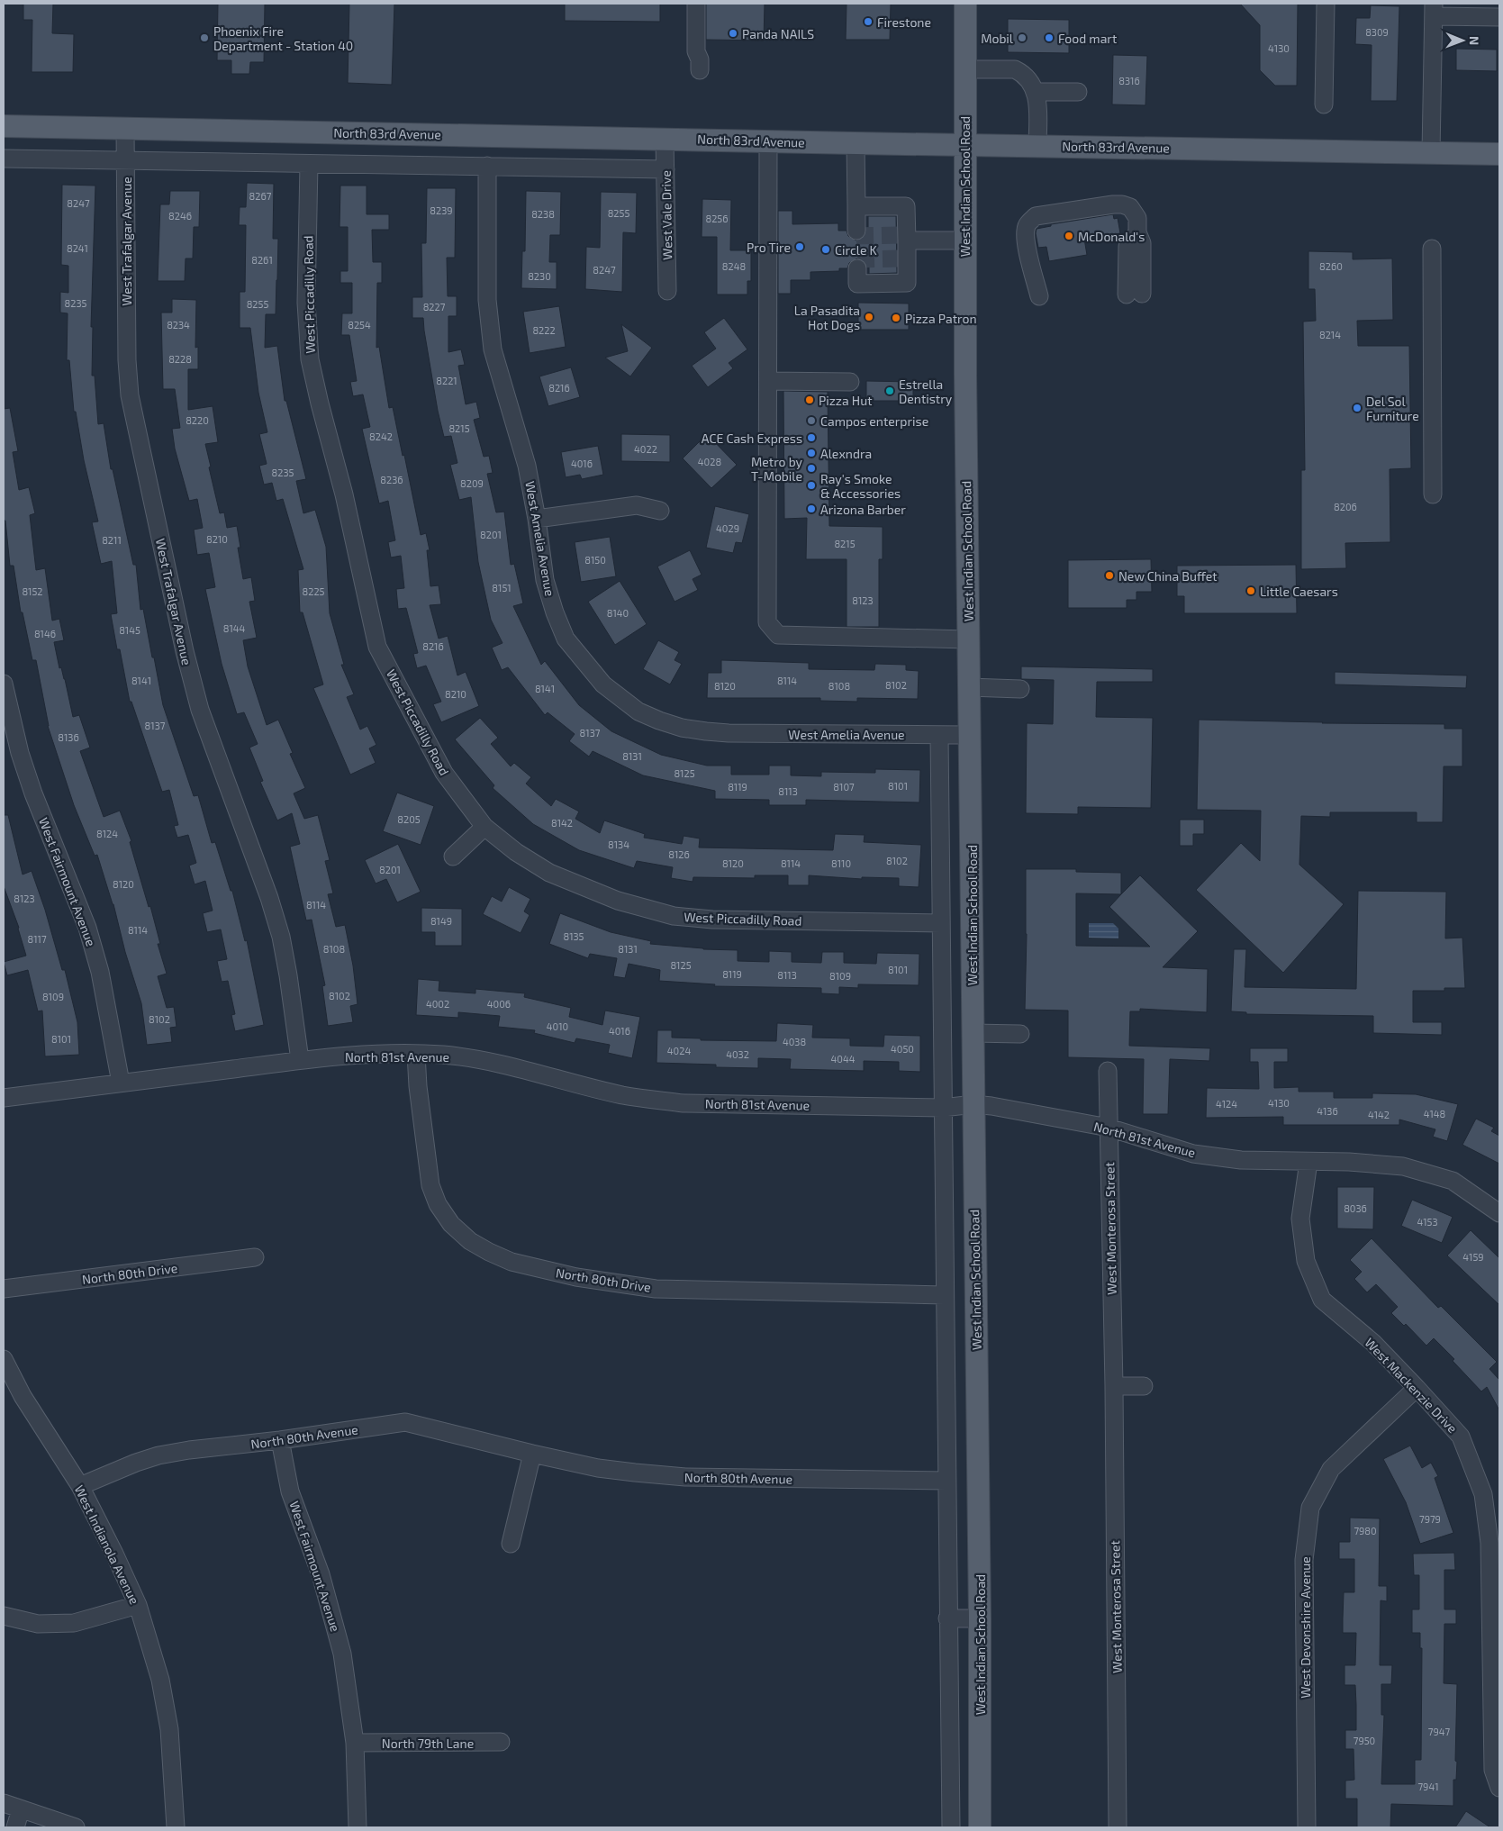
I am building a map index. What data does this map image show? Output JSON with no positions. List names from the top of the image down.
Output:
{
  "streets": {
    "main road": ["North 83rd Avenue", "West Indian School Road"],
    "street": [
      "West Vale Drive",
      "West Trafalgar Avenue",
      "West Piccadilly Road",
      "West Amelia Avenue",
      "West Fairmount Avenue",
      "North 81st Avenue",
      "West Monterosa Street",
      "North 80th Drive",
      "West Mackenzie Drive",
      "North 80th Avenue",
      "West Indianola Avenue",
      "West Devonshire Avenue",
      "North 79th Lane"
    ]
  },
  "crossings": [
    ["North 83rd Avenue", "West Indian School Road"],
    ["North 83rd Avenue", "West Vale Drive"],
    ["North 83rd Avenue", "West Trafalgar Avenue"],
    ["West Indian School Road", "West Amelia Avenue"],
    ["West Indian School Road", "North 81st Avenue"],
    ["West Trafalgar Avenue", "North 81st Avenue"],
    ["West Fairmount Avenue", "North 81st Avenue"],
    ["West Fairmount Avenue", "North 80th Avenue"],
    ["West Fairmount Avenue", "North 79th Lane"],
    ["North 81st Avenue", "West Monterosa Street"],
    ["North 81st Avenue", "North 80th Drive"],
    ["North 81st Avenue", "West Mackenzie Drive"],
    ["West Mackenzie Drive", "West Devonshire Avenue"],
    ["North 80th Avenue", "West Indianola Avenue"]
  ],
  "places": [
    "Firestone",
    "Panda NAILS",
    "Phoenix Fire Department - Station 40",
    "Mobil",
    "Food mart",
    "McDonald's",
    "Pro Tire",
    "Circle K",
    "La Pasadita Hot Dogs",
    "Pizza Patron",
    "Estrella Dentistry",
    "Pizza Hut",
    "Del Sol Furniture",
    "Campos enterprise",
    "ACE Cash Express",
    "Alexndra",
    "Metro by T-Mobile",
    "Ray's Smoke & Accessories",
    "Arizona Barber",
    "New China Buffet",
    "Little Caesars"
  ],
  "house_numbers": [
    "8309",
    "4130",
    "8316",
    "8267",
    "8247",
    "8239",
    "8255",
    "8238",
    "8246",
    "8256",
    "8241",
    "8261",
    "8248",
    "8260",
    "8247",
    "8230",
    "8235",
    "8255",
    "8227",
    "8234",
    "8254",
    "8222",
    "8214",
    "8228",
    "8221",
    "8216",
    "8220",
    "8215",
    "8242",
    "4022",
    "4028",
    "4016",
    "8235",
    "8236",
    "8209",
    "8206",
    "4029",
    "8201",
    "8210",
    "8211",
    "8215",
    "8150",
    "8151",
    "8152",
    "8225",
    "8123",
    "8140",
    "8144",
    "8145",
    "8146",
    "8216",
    "8141",
    "8114",
    "8102",
    "8120",
    "8108",
    "8141",
    "8210",
    "8137",
    "8137",
    "8136",
    "8131",
    "8125",
    "8101",
    "8119",
    "8107",
    "8113",
    "8205",
    "8142",
    "8124",
    "8134",
    "8126",
    "8102",
    "8120",
    "8114",
    "8110",
    "8201",
    "8120",
    "8123",
    "8114",
    "8149",
    "8114",
    "8135",
    "8117",
    "8108",
    "8131",
    "8125",
    "8101",
    "8119",
    "8113",
    "8109",
    "8102",
    "8109",
    "4002",
    "4006",
    "8102",
    "4010",
    "4016",
    "8101",
    "4038",
    "4050",
    "4024",
    "4032",
    "4044",
    "4130",
    "4124",
    "4136",
    "4148",
    "4142",
    "8036",
    "4153",
    "4159",
    "7979",
    "7980",
    "7947",
    "7950",
    "7941"
  ],
  "north": "right"
}
